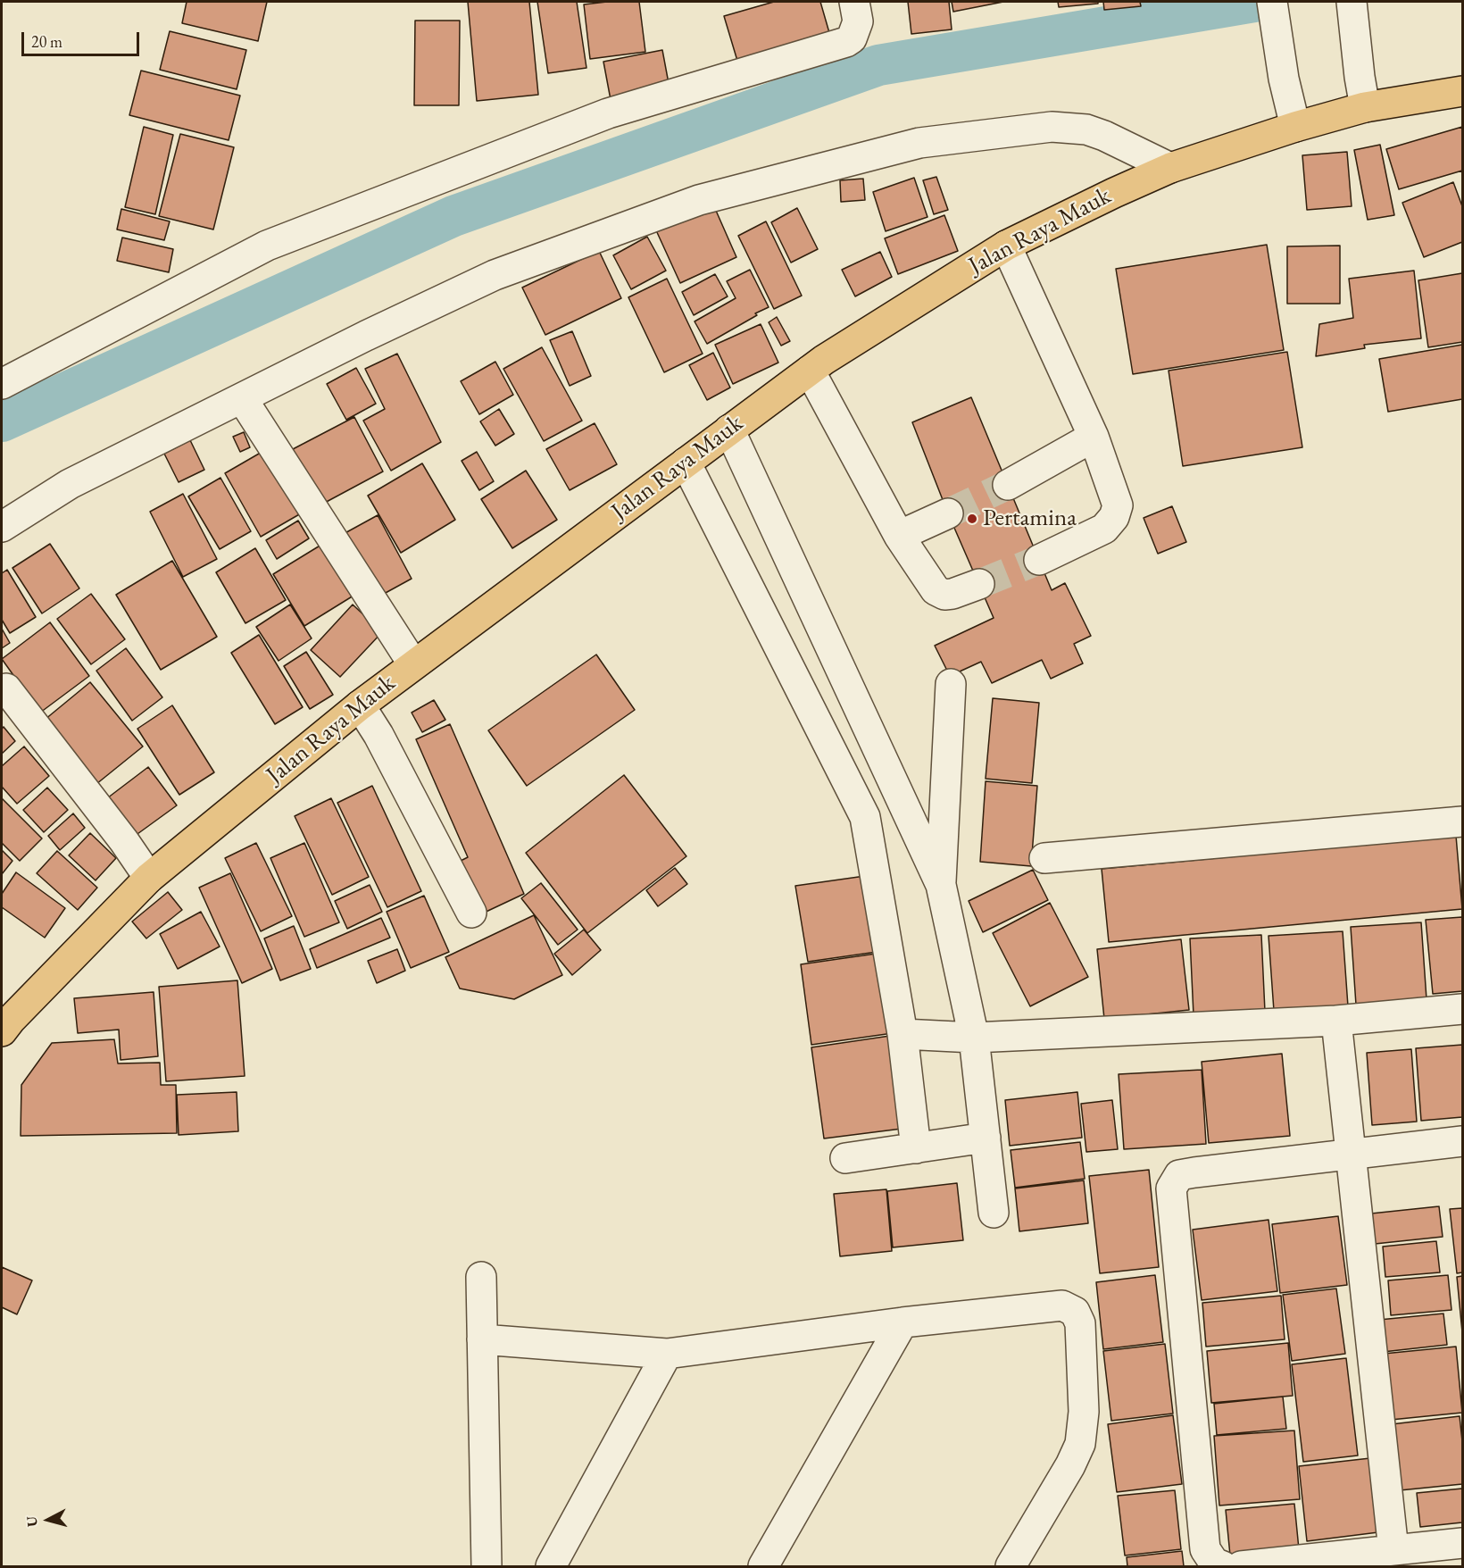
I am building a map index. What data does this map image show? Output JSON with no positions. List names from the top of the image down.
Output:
{
  "streets": {
    "main road": ["Jalan Raya Mauk"]
  },
  "places": ["Pertamina"],
  "scale_bar": "20 m",
  "north": "left"
}
